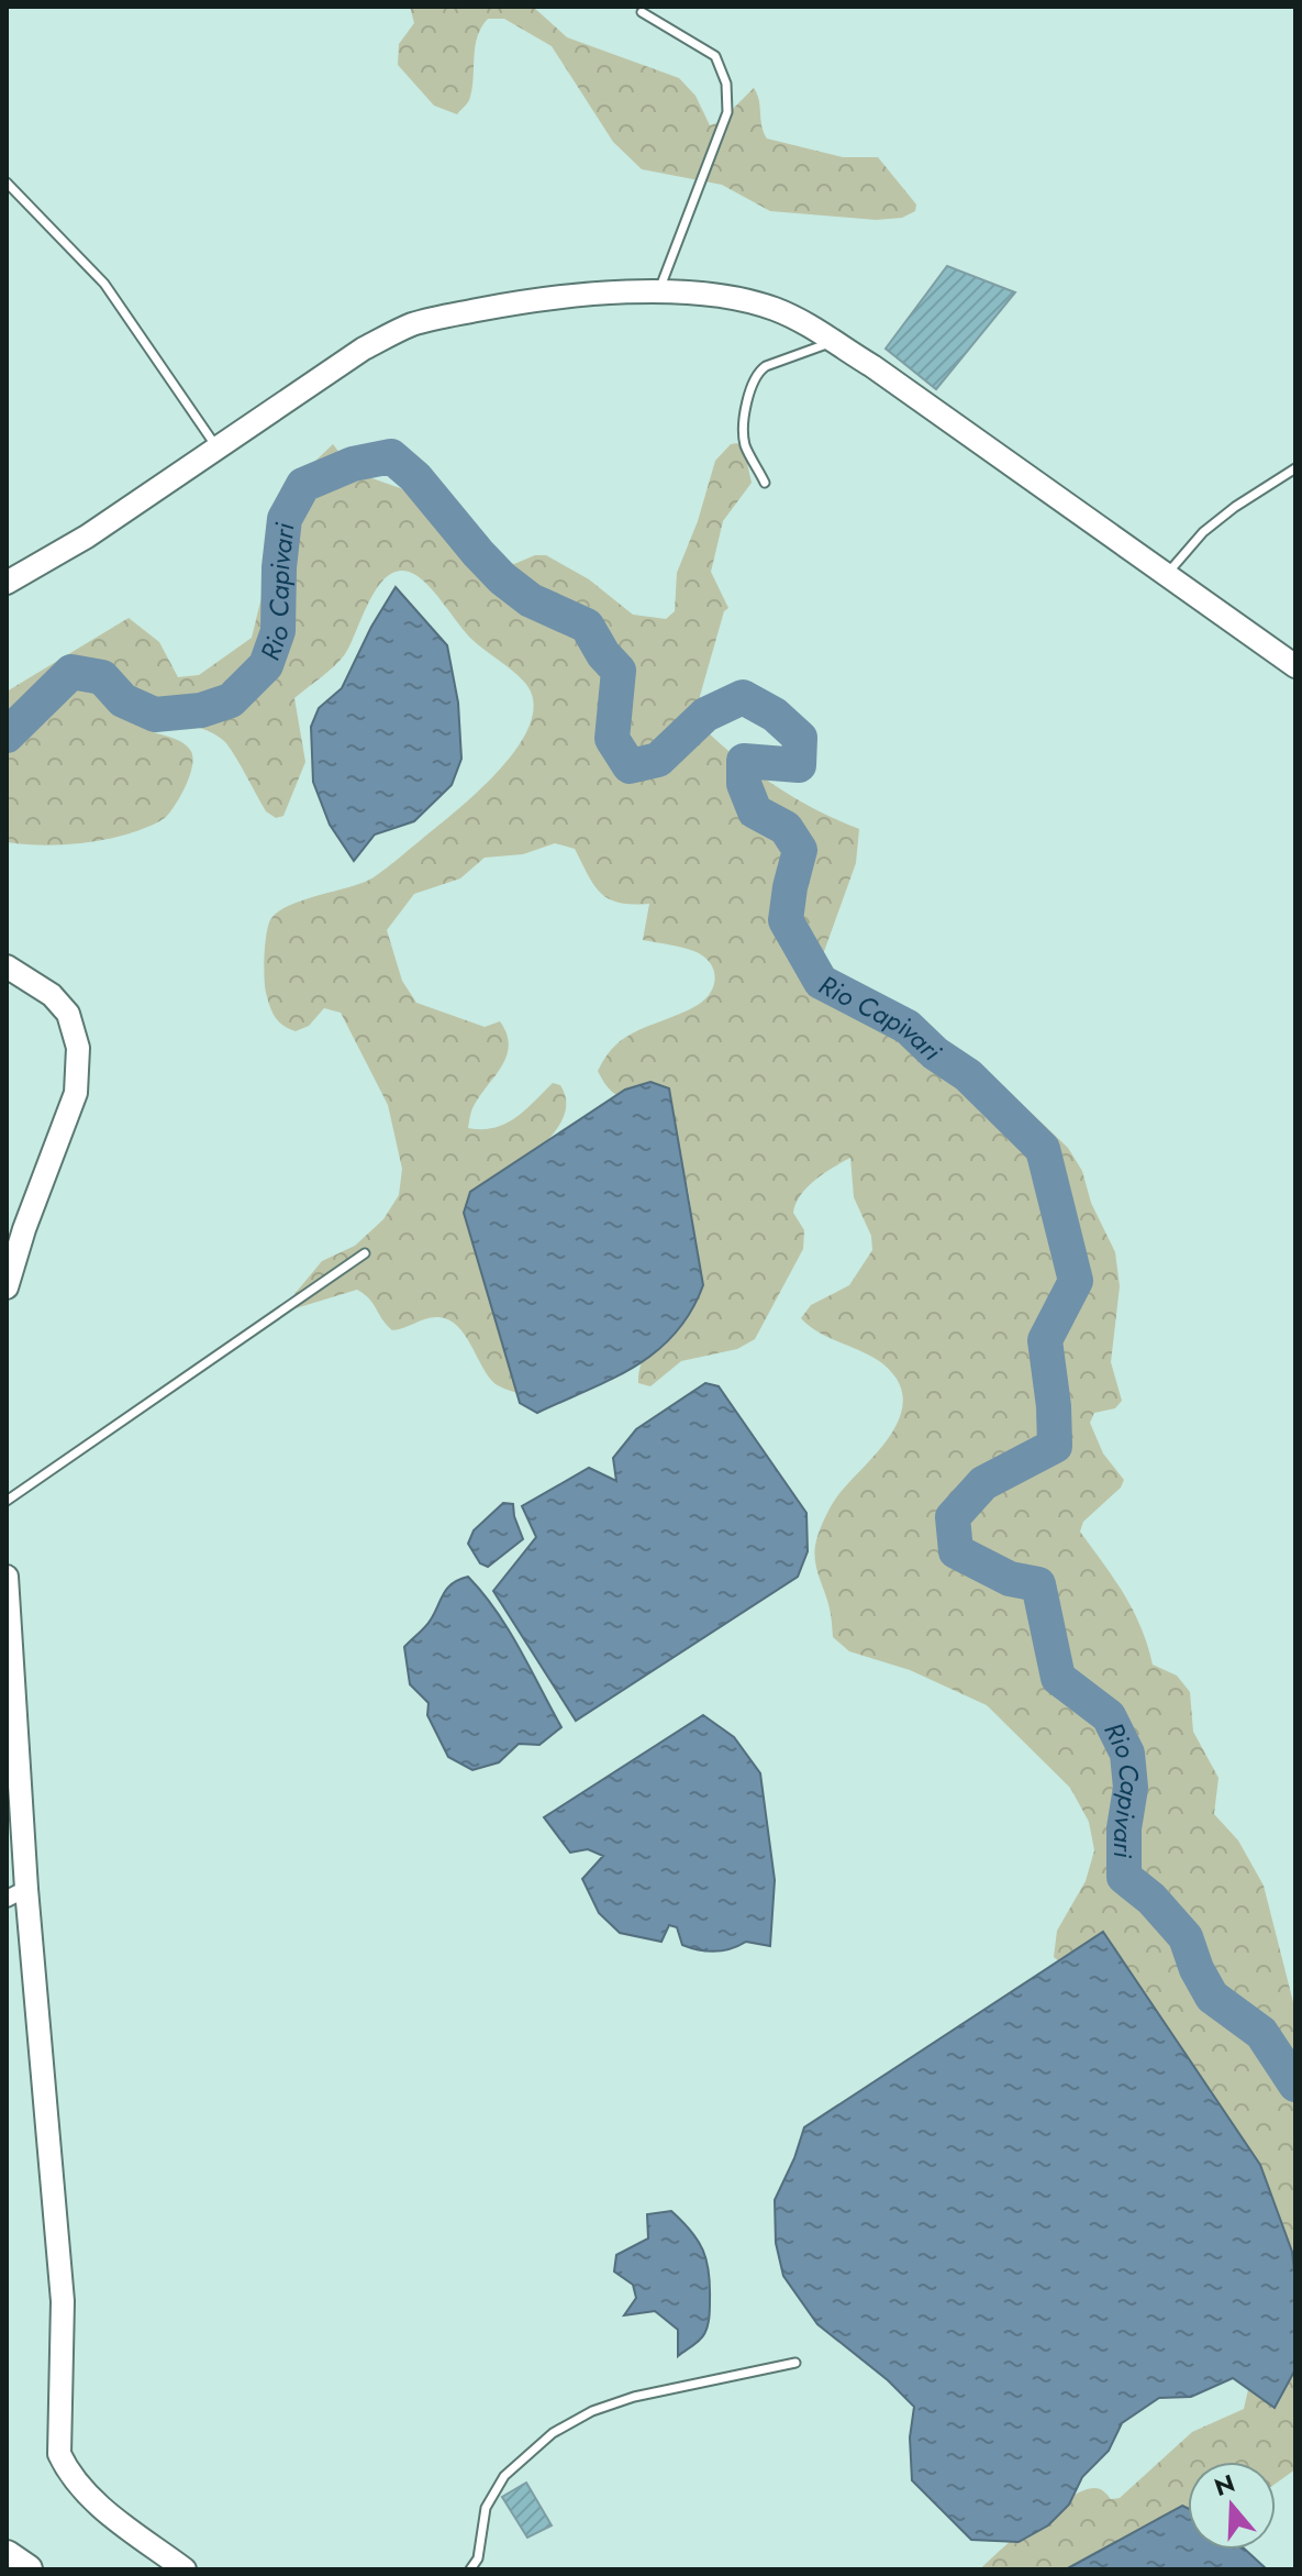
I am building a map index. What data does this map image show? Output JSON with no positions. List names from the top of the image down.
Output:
{
  "water": ["Rio Capivari"],
  "north": "top"
}
